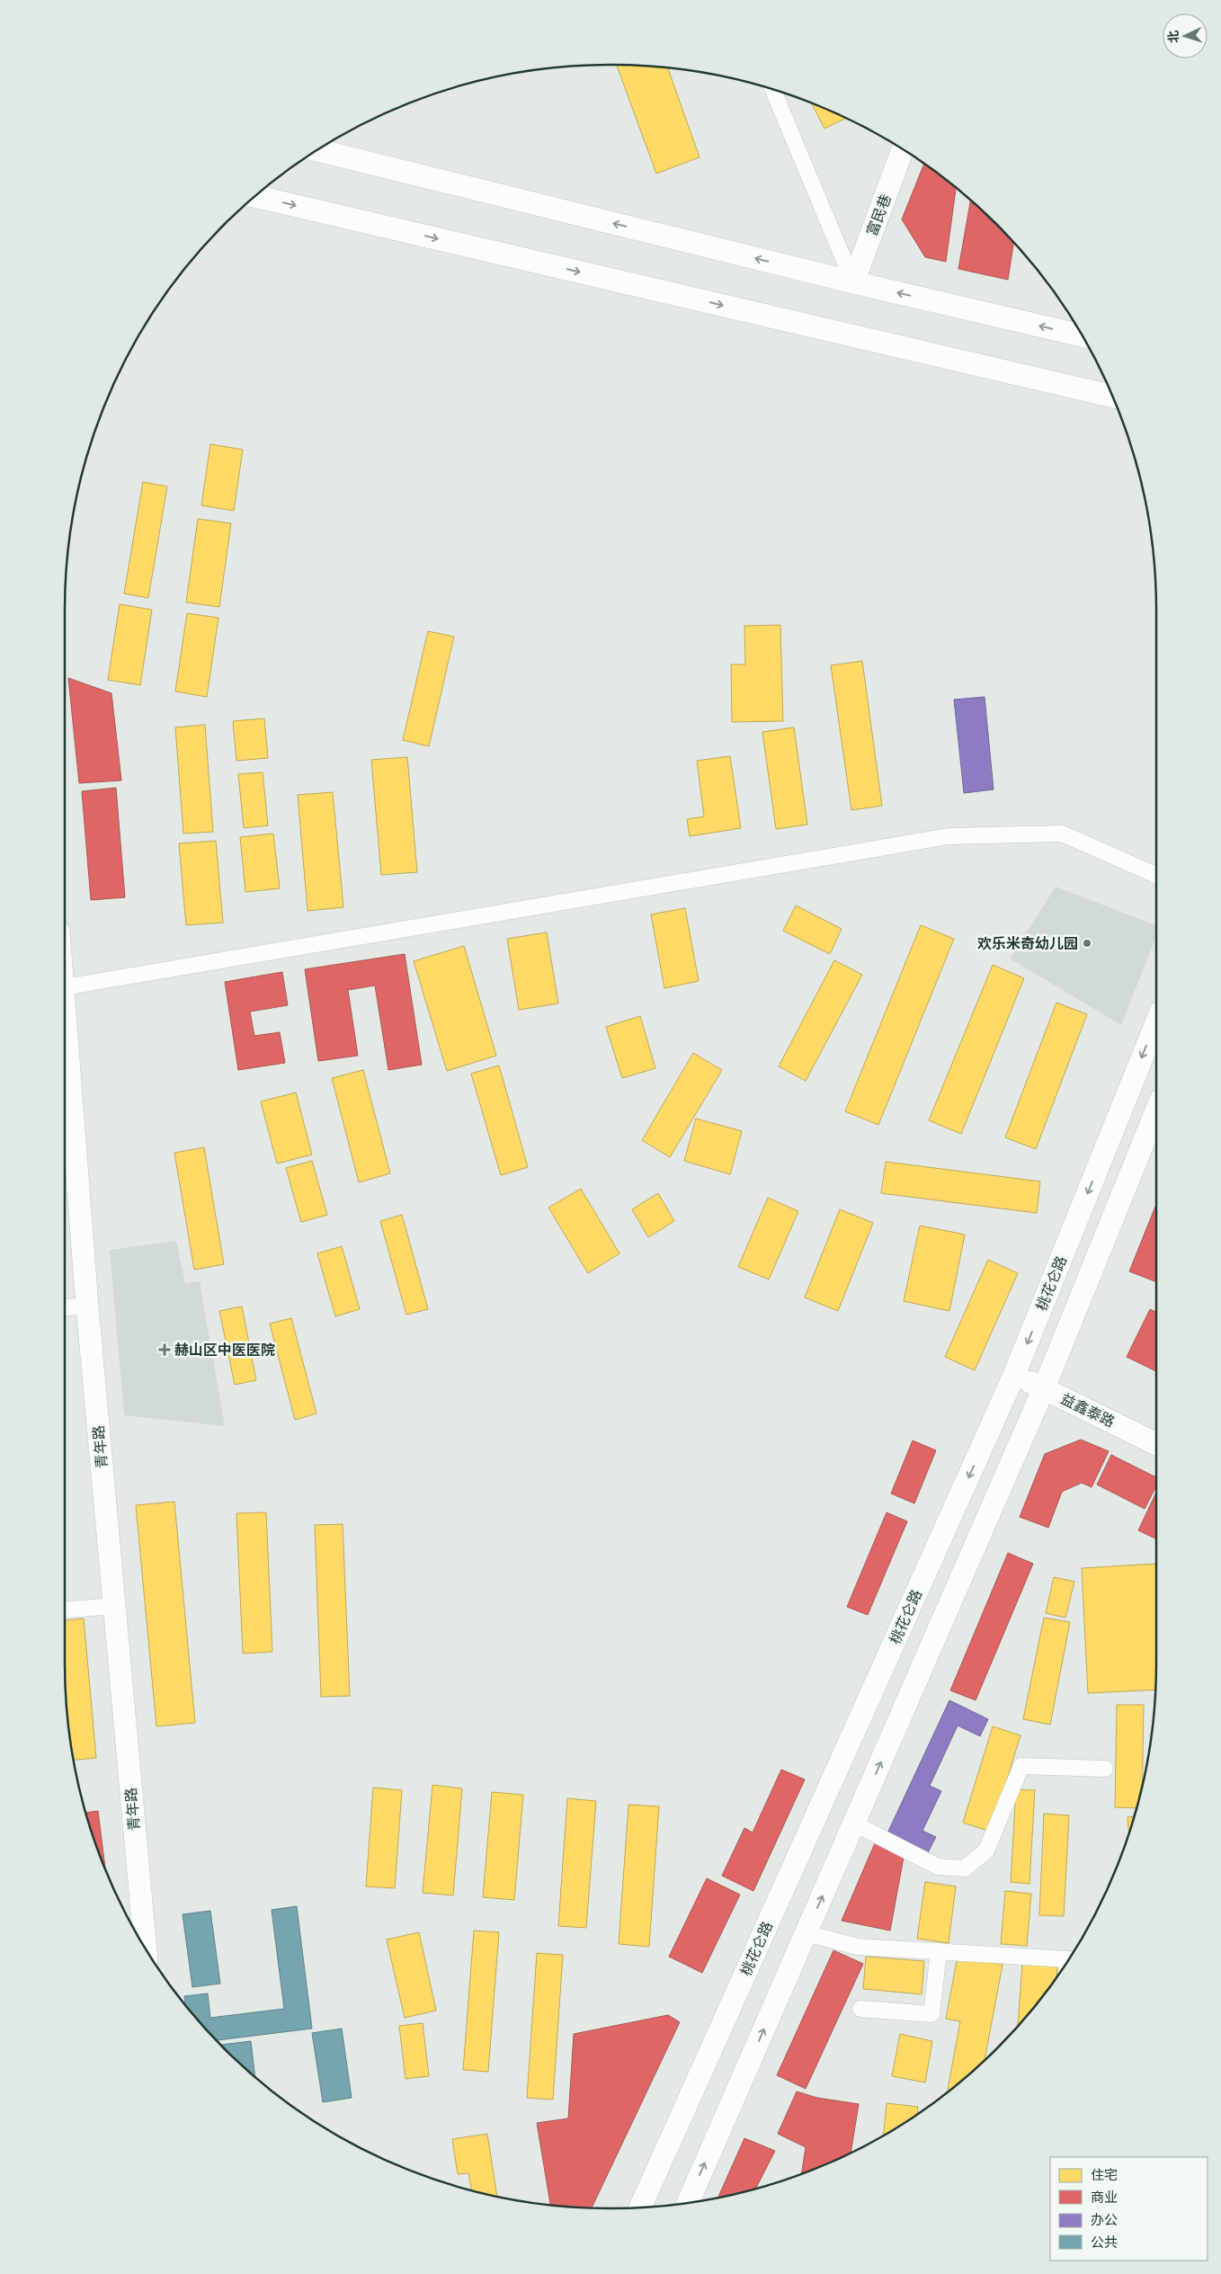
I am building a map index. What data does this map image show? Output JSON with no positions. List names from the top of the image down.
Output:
{
  "streets": {
    "main road": [
      "富民巷",
      "桃花仑路",
      "益鑫泰路",
      "青年路"
    ]
  },
  "crossings": [
    ["桃花仑路", "益鑫泰路"]
  ],
  "places": {
    "other": ["欢乐米奇幼儿园"],
    "health": ["赫山区中医医院"]
  },
  "legend": [
    "住宅",
    "商业",
    "办公",
    "公共"
  ],
  "north": "left"
}
